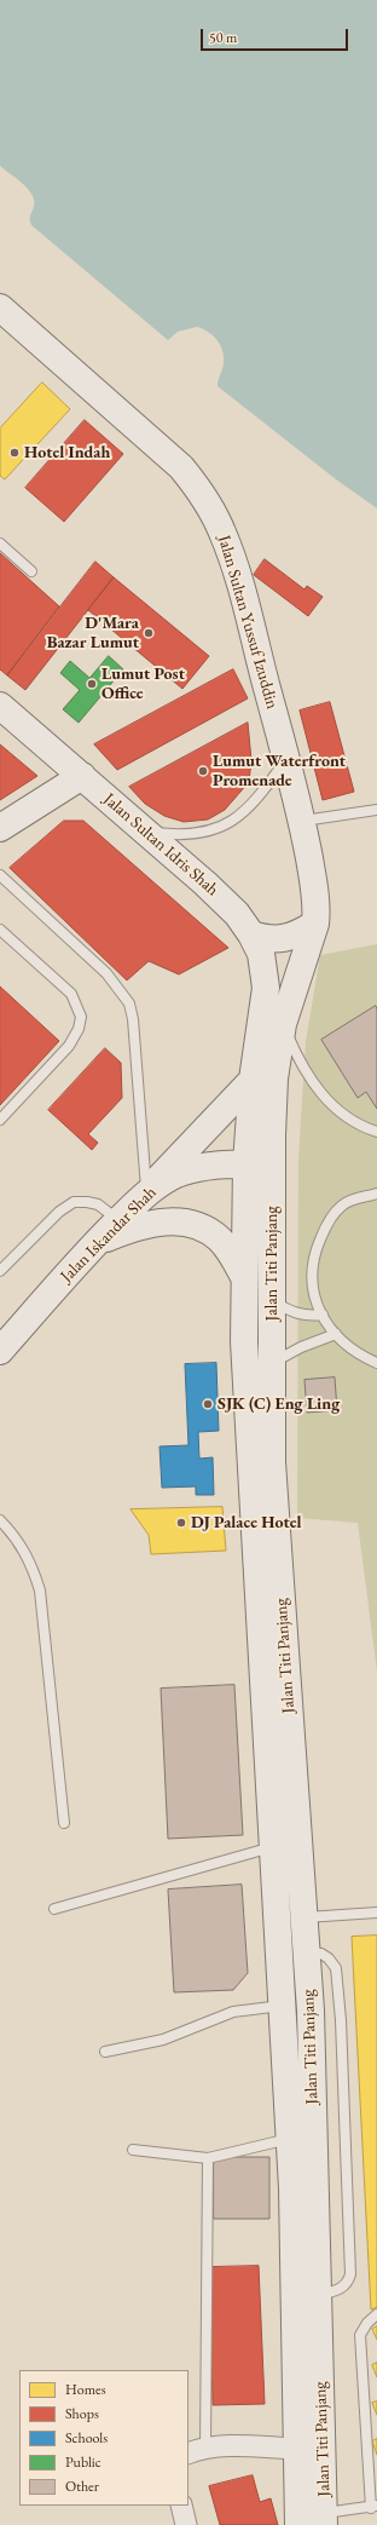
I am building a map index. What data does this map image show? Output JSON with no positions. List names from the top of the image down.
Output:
{
  "streets": {
    "street": [
      "Jalan Sultan Yussuf Izuddin",
      "Jalan Sultan Idris Shah",
      "Jalan Iskandar Shah",
      "Jalan Titi Panjang"
    ]
  },
  "crossings": [
    ["Jalan Sultan Yussuf Izuddin", "Jalan Titi Panjang"],
    ["Jalan Sultan Idris Shah", "Jalan Titi Panjang"],
    ["Jalan Iskandar Shah", "Jalan Titi Panjang"]
  ],
  "places": [
    "Hotel Indah",
    "D'Mara Bazar Lumut",
    "Lumut Post Office",
    "Lumut Waterfront Promenade",
    "SJK (C) Eng Ling",
    "DJ Palace Hotel"
  ],
  "legend": [
    "Homes",
    "Shops",
    "Schools",
    "Public",
    "Other"
  ],
  "scale_bar": "50 m"
}
